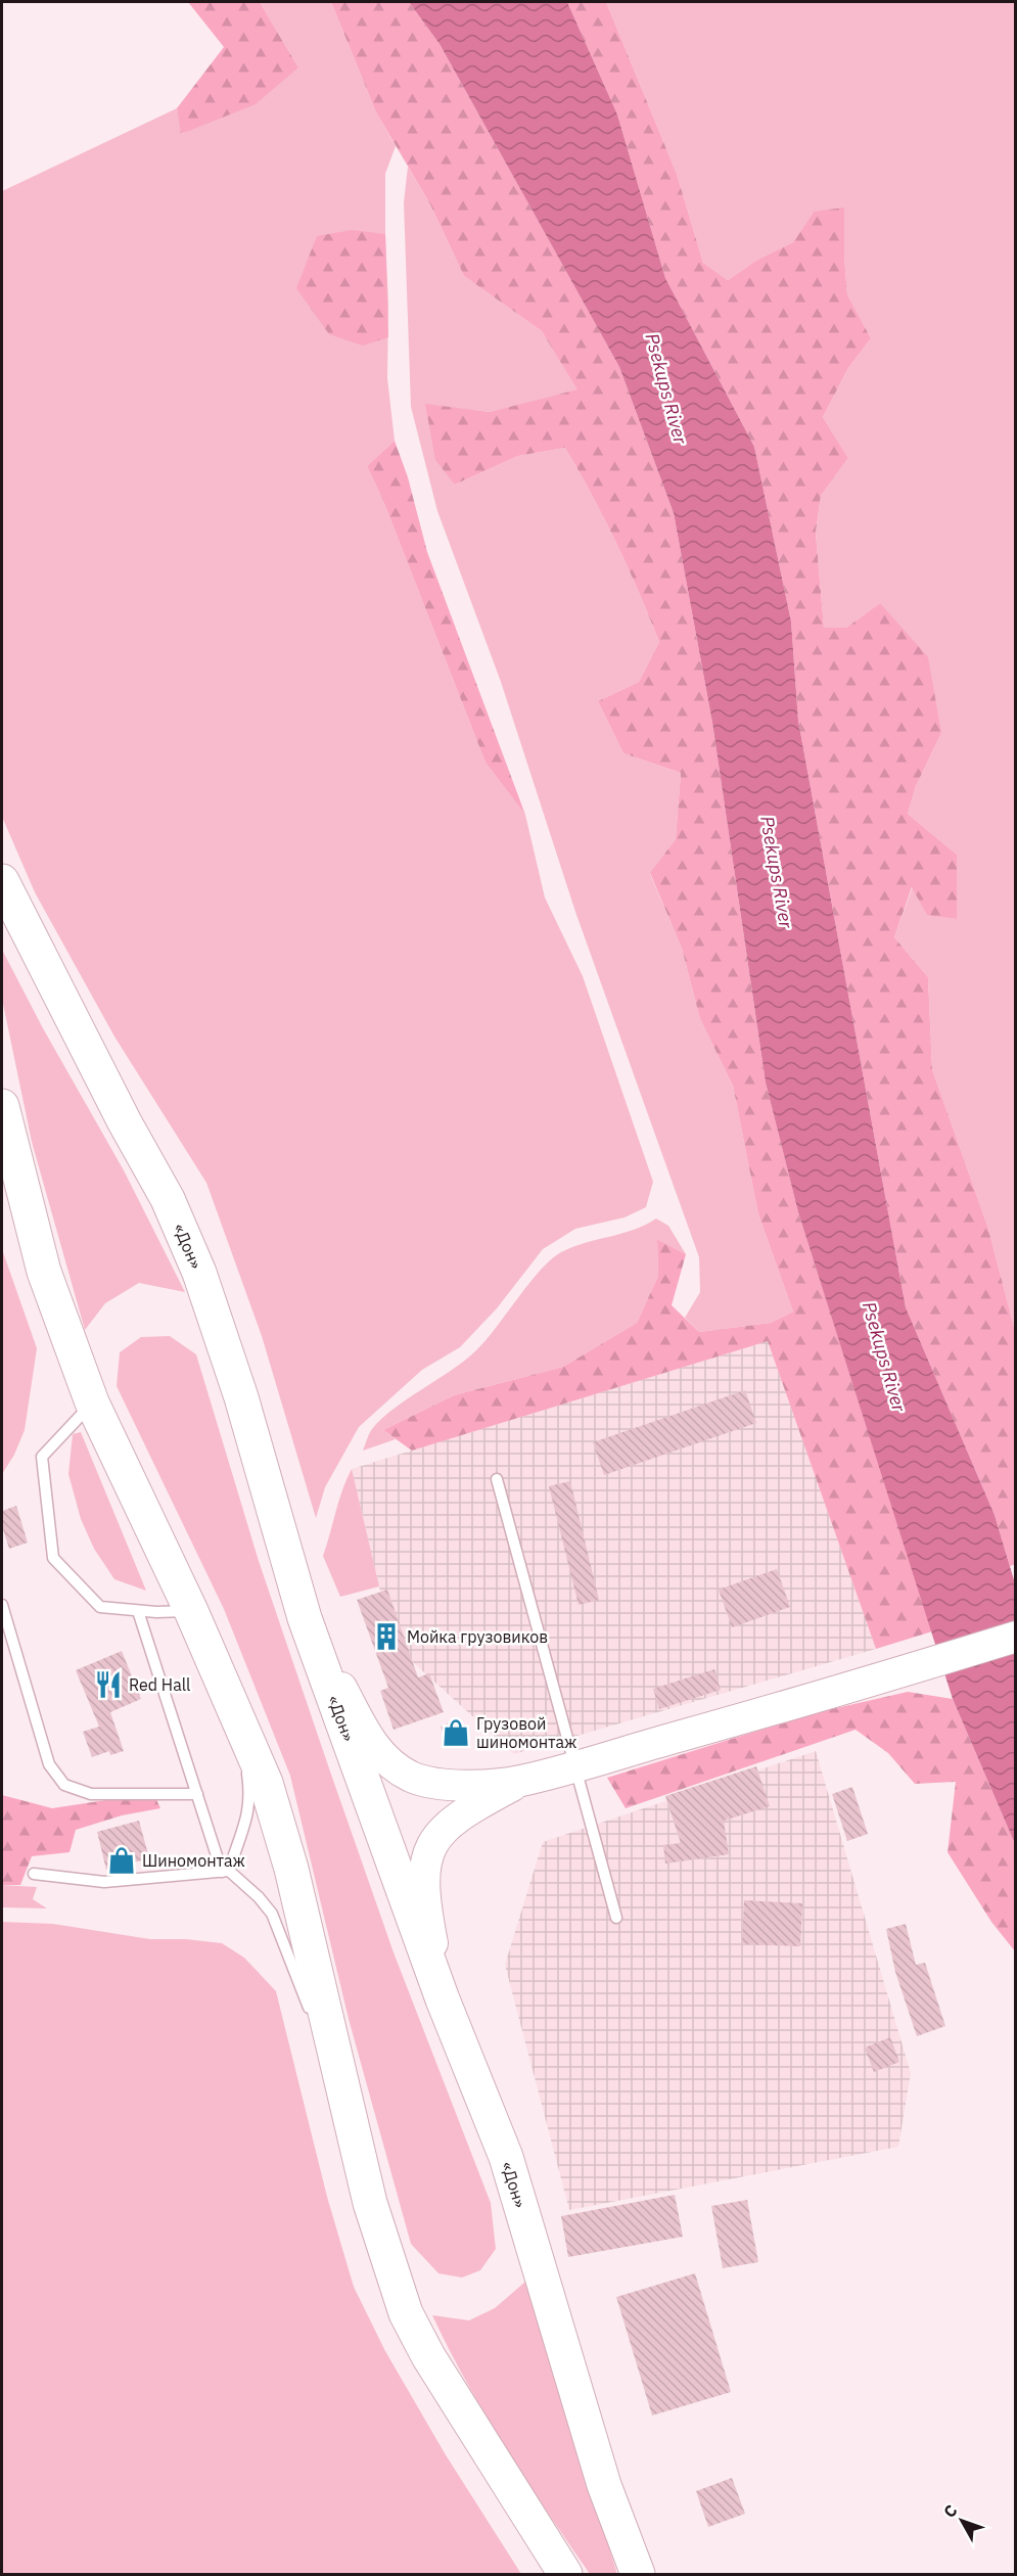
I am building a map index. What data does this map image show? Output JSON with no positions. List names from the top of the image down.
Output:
{
  "streets": {
    "highway": ["«Дон»"]
  },
  "water": ["Psekups River"],
  "places": {
    "building": ["Мойка грузовиков"],
    "restaurant": ["Red Hall"],
    "shop": ["Грузовой шиномонтаж", "Шиномонтаж"]
  },
  "north": "top left"
}
